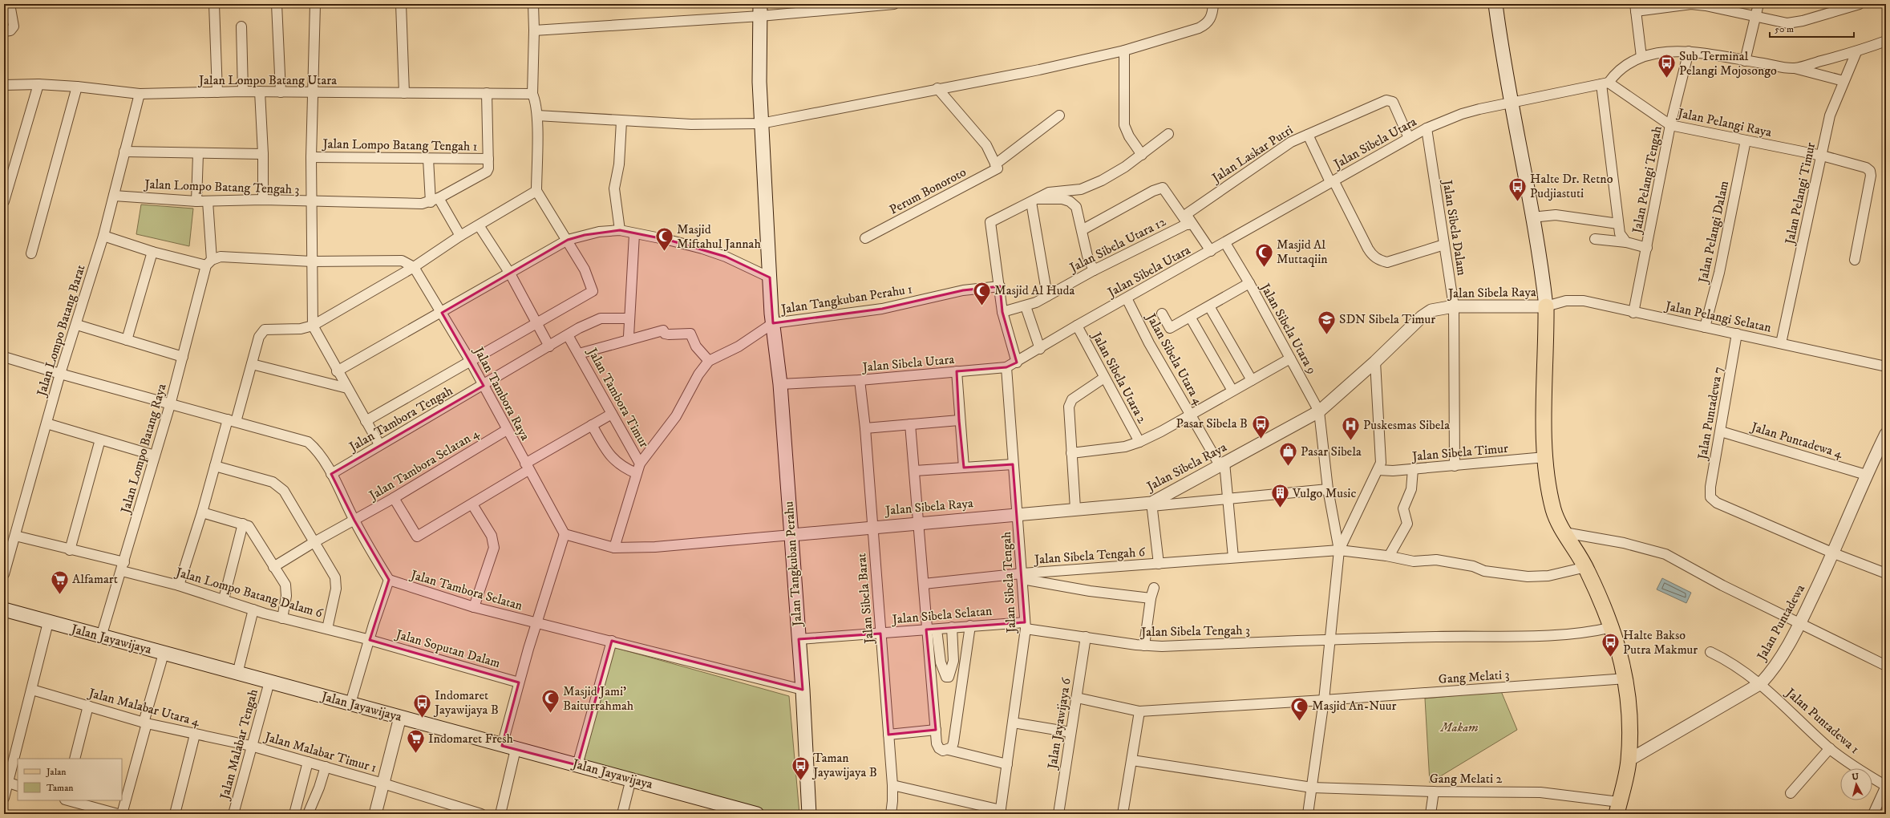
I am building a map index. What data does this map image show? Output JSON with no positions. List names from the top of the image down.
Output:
{
  "streets": {
    "main road": ["Jalan Tangkuban Perahu", "Jalan Jayawijaya"],
    "street": [
      "Jalan Lompo Batang Utara",
      "Jalan Pelangi Raya",
      "Jalan Sibela Utara",
      "Jalan Lompo Batang Tengah 1",
      "Jalan Laskar Putri",
      "Jalan Pelangi Tengah",
      "Jalan Lompo Batang Tengah 3",
      "Perum Bonoroto",
      "Jalan Pelangi Timur",
      "Jalan Sibela Dalam",
      "Jalan Pelangi Dalam",
      "Jalan Sibela Utara 12",
      "Jalan Sibela Raya",
      "Jalan Tangkuban Perahu 1",
      "Jalan Pelangi Selatan",
      "Jalan Sibela Utara 9",
      "Jalan Lompo Batang Barat",
      "Jalan Sibela Utara 4",
      "Jalan Sibela Utara 2",
      "Jalan Tambora Raya",
      "Jalan Tambora Timur",
      "Jalan Puntadewa 7",
      "Jalan Tambora Tengah",
      "Jalan Puntadewa 4",
      "Jalan Lompo Batang Raya",
      "Jalan Sibela Timur",
      "Jalan Tambora Selatan 4",
      "Jalan Sibela Tengah 6",
      "Jalan Sibela Tengah",
      "Jalan Tambora Selatan",
      "Jalan Lompo Batang Dalam 6",
      "Jalan Sibela Barat",
      "Jalan Sibela Selatan",
      "Jalan Puntadewa",
      "Jalan Sibela Tengah 3",
      "Jalan Soputan Dalam",
      "Gang Melati 3",
      "Jalan Malabar Utara 4",
      "Jalan Puntadewa 1",
      "Jalan Jayawijaya 6",
      "Jalan Malabar Tengah",
      "Jalan Malabar Timur 1",
      "Gang Melati 2"
    ]
  },
  "crossings": [
    ["Jalan Lompo Batang Utara", "Jalan Lompo Batang Barat"],
    ["Jalan Pelangi Raya", "Jalan Pelangi Tengah"],
    ["Jalan Pelangi Raya", "Jalan Pelangi Timur"],
    ["Jalan Pelangi Raya", "Jalan Pelangi Dalam"],
    ["Jalan Sibela Utara", "Jalan Laskar Putri"],
    ["Jalan Sibela Utara", "Jalan Sibela Dalam"],
    ["Jalan Sibela Utara", "Jalan Sibela Utara 9"],
    ["Jalan Sibela Utara", "Jalan Sibela Utara 4"],
    ["Jalan Sibela Utara", "Jalan Sibela Utara 2"],
    ["Jalan Sibela Utara", "Jalan Tangkuban Perahu"],
    ["Jalan Sibela Utara", "Jalan Sibela Tengah"],
    ["Jalan Sibela Utara", "Jalan Sibela Barat"],
    ["Jalan Pelangi Tengah", "Jalan Pelangi Selatan"],
    ["Jalan Lompo Batang Tengah 3", "Jalan Lompo Batang Barat"],
    ["Jalan Lompo Batang Tengah 3", "Jalan Lompo Batang Raya"],
    ["Jalan Pelangi Timur", "Jalan Pelangi Selatan"],
    ["Jalan Sibela Dalam", "Jalan Sibela Raya"],
    ["Jalan Sibela Dalam", "Jalan Sibela Timur"],
    ["Jalan Pelangi Dalam", "Jalan Pelangi Selatan"],
    ["Jalan Sibela Raya", "Jalan Pelangi Selatan"],
    ["Jalan Sibela Raya", "Jalan Sibela Utara 9"],
    ["Jalan Sibela Raya", "Jalan Sibela Utara 4"],
    ["Jalan Sibela Raya", "Jalan Tangkuban Perahu"],
    ["Jalan Sibela Raya", "Jalan Sibela Tengah"],
    ["Jalan Sibela Raya", "Jalan Sibela Barat"],
    ["Jalan Tangkuban Perahu 1", "Jalan Tangkuban Perahu"],
    ["Jalan Pelangi Selatan", "Jalan Puntadewa 7"],
    ["Jalan Lompo Batang Barat", "Jalan Lompo Batang Dalam 6"],
    ["Jalan Tambora Raya", "Jalan Tambora Tengah"],
    ["Jalan Tambora Raya", "Jalan Tambora Selatan 4"],
    ["Jalan Tambora Timur", "Jalan Tambora Tengah"],
    ["Jalan Puntadewa 7", "Jalan Puntadewa 4"],
    ["Jalan Puntadewa 7", "Jalan Puntadewa"],
    ["Jalan Puntadewa 4", "Jalan Puntadewa"],
    ["Jalan Lompo Batang Raya", "Jalan Lompo Batang Dalam 6"],
    ["Jalan Lompo Batang Raya", "Jalan Jayawijaya"],
    ["Jalan Sibela Tengah 6", "Jalan Sibela Tengah"],
    ["Jalan Tangkuban Perahu", "Jalan Tambora Selatan"],
    ["Jalan Tangkuban Perahu", "Jalan Sibela Selatan"],
    ["Jalan Sibela Tengah", "Jalan Sibela Selatan"],
    ["Jalan Sibela Tengah", "Jalan Sibela Tengah 3"],
    ["Jalan Lompo Batang Dalam 6", "Jalan Soputan Dalam"],
    ["Jalan Sibela Barat", "Jalan Sibela Selatan"],
    ["Jalan Sibela Selatan", "Jalan Sibela Tengah 3"],
    ["Jalan Puntadewa", "Jalan Puntadewa 1"],
    ["Jalan Sibela Tengah 3", "Jalan Jayawijaya 6"],
    ["Jalan Jayawijaya", "Jalan Malabar Tengah"],
    ["Gang Melati 3", "Jalan Jayawijaya 6"],
    ["Jalan Malabar Utara 4", "Jalan Malabar Tengah"],
    ["Jalan Malabar Utara 4", "Jalan Malabar Timur 1"],
    ["Jalan Malabar Tengah", "Jalan Malabar Timur 1"]
  ],
  "parks": ["Makam"],
  "places": {
    "bus stop": [
      "Sub Terminal Pelangi Mojosongo",
      "Halte Dr. Retno Pudjiastuti",
      "Pasar Sibela B",
      "Halte Bakso Putra Makmur",
      "Indomaret Jayawijaya B",
      "Taman Jayawijaya B"
    ],
    "mosque": [
      "Masjid Miftahul Jannah",
      "Masjid Al Muttaqiin",
      "Masjid Al Huda",
      "Masjid Jami' Baiturrahmah",
      "Masjid An-Nuur"
    ],
    "school or university": ["SDN Sibela Timur"],
    "hospital": ["Puskesmas Sibela"],
    "shop": ["Pasar Sibela"],
    "building": ["Vulgo Music"],
    "supermarket": ["Alfamart", "Indomaret Fresh"]
  },
  "legend": ["Jalan", "Taman"],
  "scale_bar": "50 m",
  "north": "top"
}
